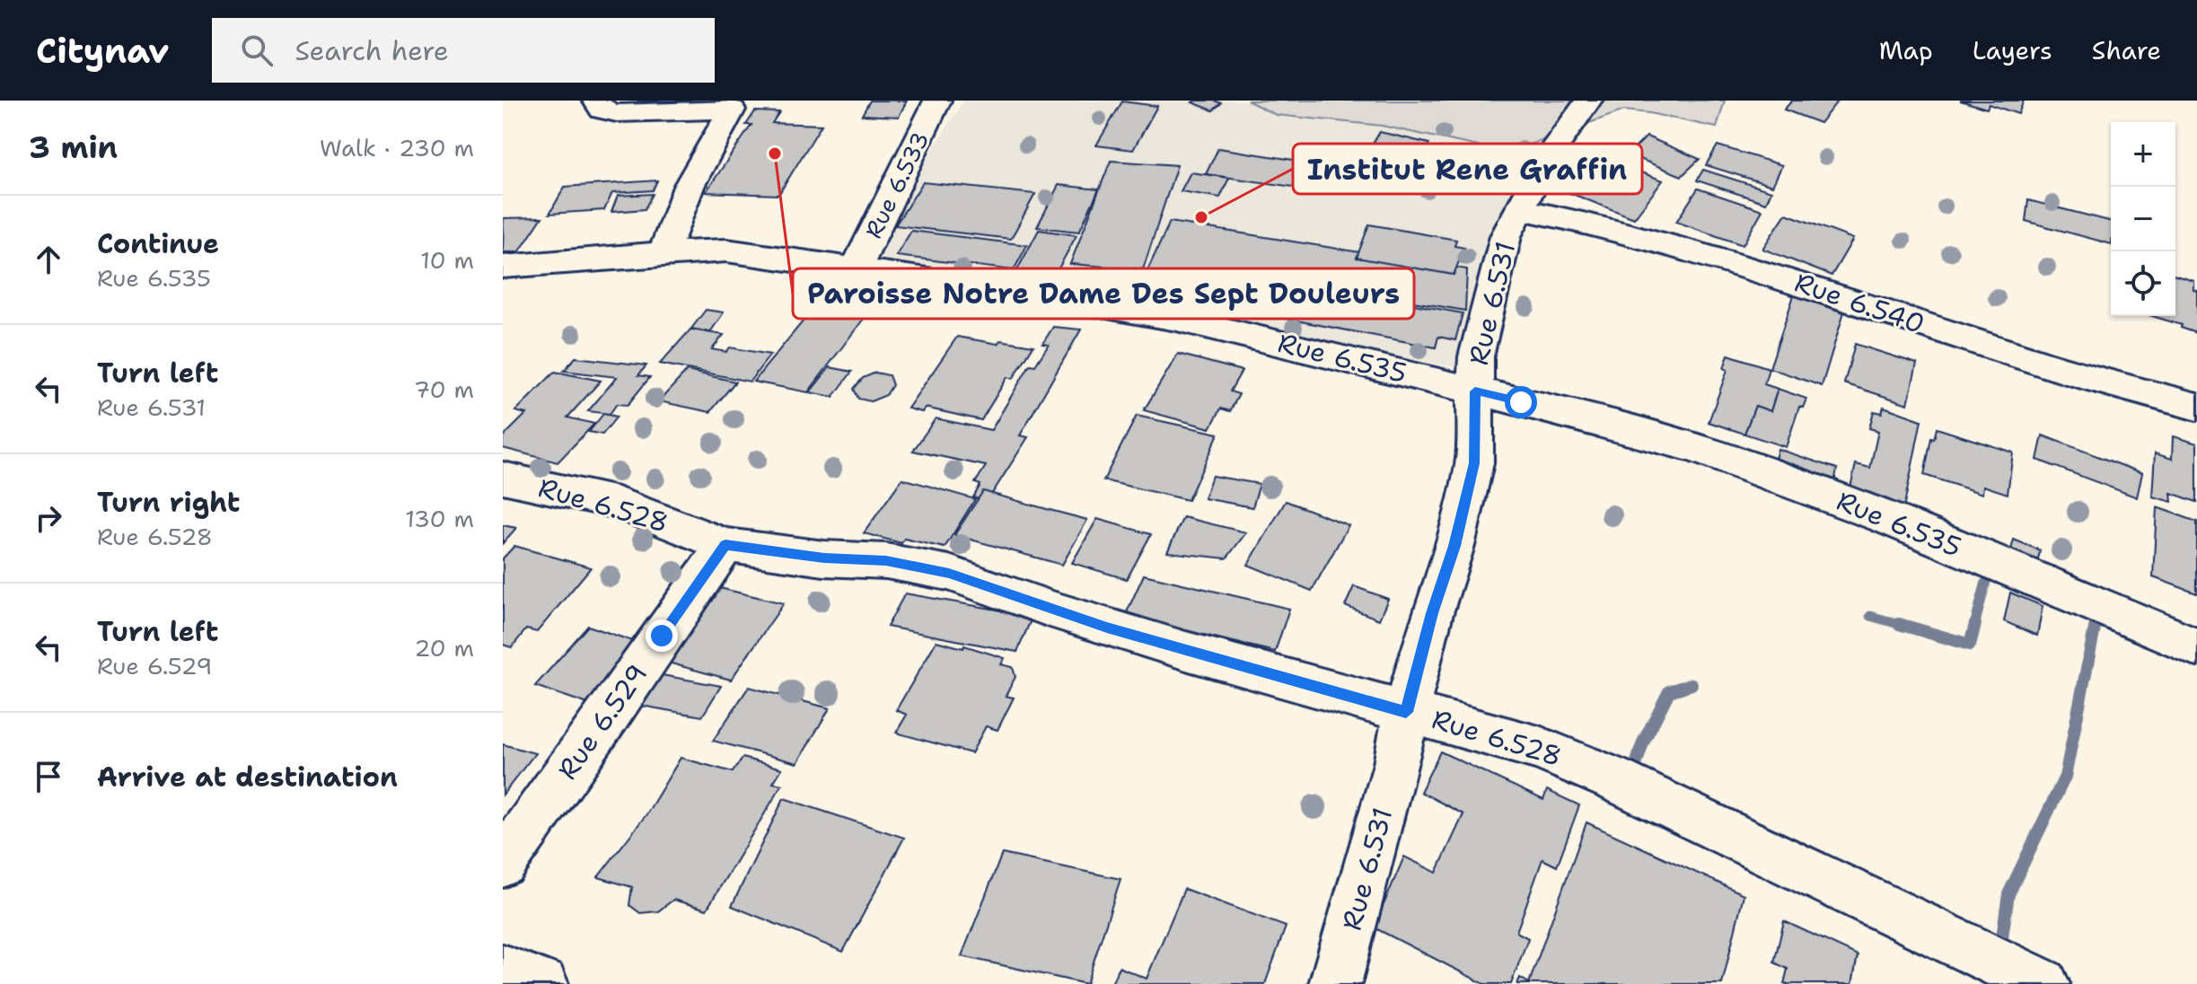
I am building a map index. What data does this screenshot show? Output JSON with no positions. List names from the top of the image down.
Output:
{
  "streets": {
    "street": [
      "Rue 6.533",
      "Rue 6.531",
      "Rue 6.540",
      "Rue 6.535",
      "Rue 6.528",
      "Rue 6.529"
    ]
  },
  "crossings": [
    ["Rue 6.533", "Rue 6.535"],
    ["Rue 6.531", "Rue 6.540"],
    ["Rue 6.531", "Rue 6.535"],
    ["Rue 6.531", "Rue 6.528"],
    ["Rue 6.528", "Rue 6.529"]
  ],
  "places": ["Paroisse Notre Dame Des Sept Douleurs", "Institut Rene Graffin"],
  "page": {
    "header": "Citynav",
    "search": "Search here",
    "nav": ["Map", "Layers", "Share"],
    "heading": ["3 min", "Walk · 230 m"],
    "map_buttons": ["+", "−"],
    "list": [
      ["Continue", "Rue 6.535", "10 m"],
      ["Turn left", "Rue 6.531", "70 m"],
      ["Turn right", "Rue 6.528", "130 m"],
      ["Turn left", "Rue 6.529", "20 m"],
      "Arrive at destination"
    ]
  }
}
